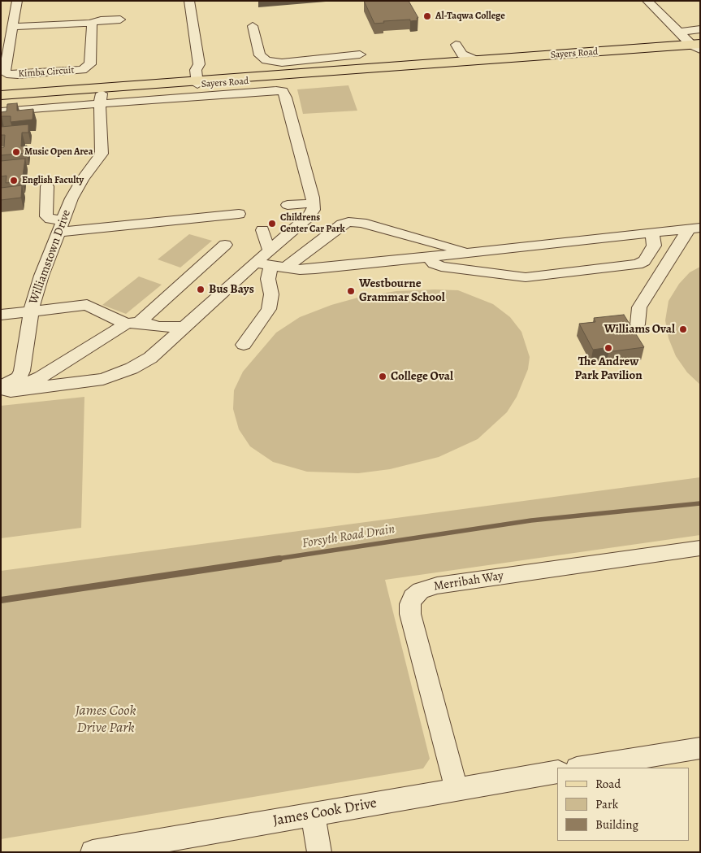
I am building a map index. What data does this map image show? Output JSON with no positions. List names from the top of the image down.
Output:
{
  "streets": {
    "main road": ["Sayers Road"],
    "street": [
      "Kimba Circuit",
      "Williamstown Drive",
      "Merribah Way",
      "James Cook Drive"
    ]
  },
  "crossings": [
    ["Sayers Road", "Williamstown Drive"],
    ["Merribah Way", "James Cook Drive"]
  ],
  "water": ["Forsyth Road Drain"],
  "parks": ["James Cook Drive Park"],
  "places": [
    "Al-Taqwa College",
    "Music Open Area",
    "English Faculty",
    "Childrens Center Car Park",
    "Bus Bays",
    "Westbourne Grammar School",
    "Williams Oval",
    "The Andrew Park Pavilion",
    "College Oval"
  ],
  "legend": ["Road", "Park", "Building"]
}
